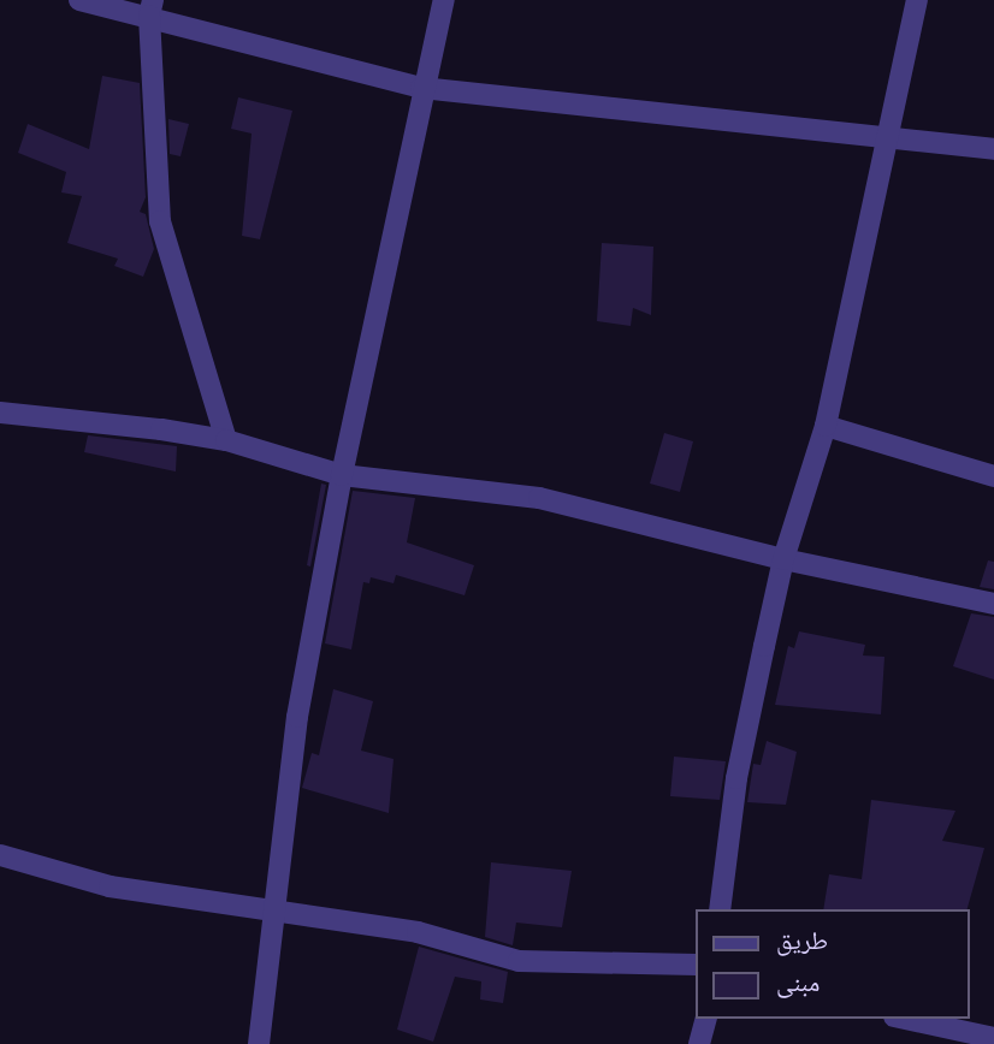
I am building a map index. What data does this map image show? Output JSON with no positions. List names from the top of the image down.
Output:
{
  "legend": ["طريق", "مبنى"]
}
